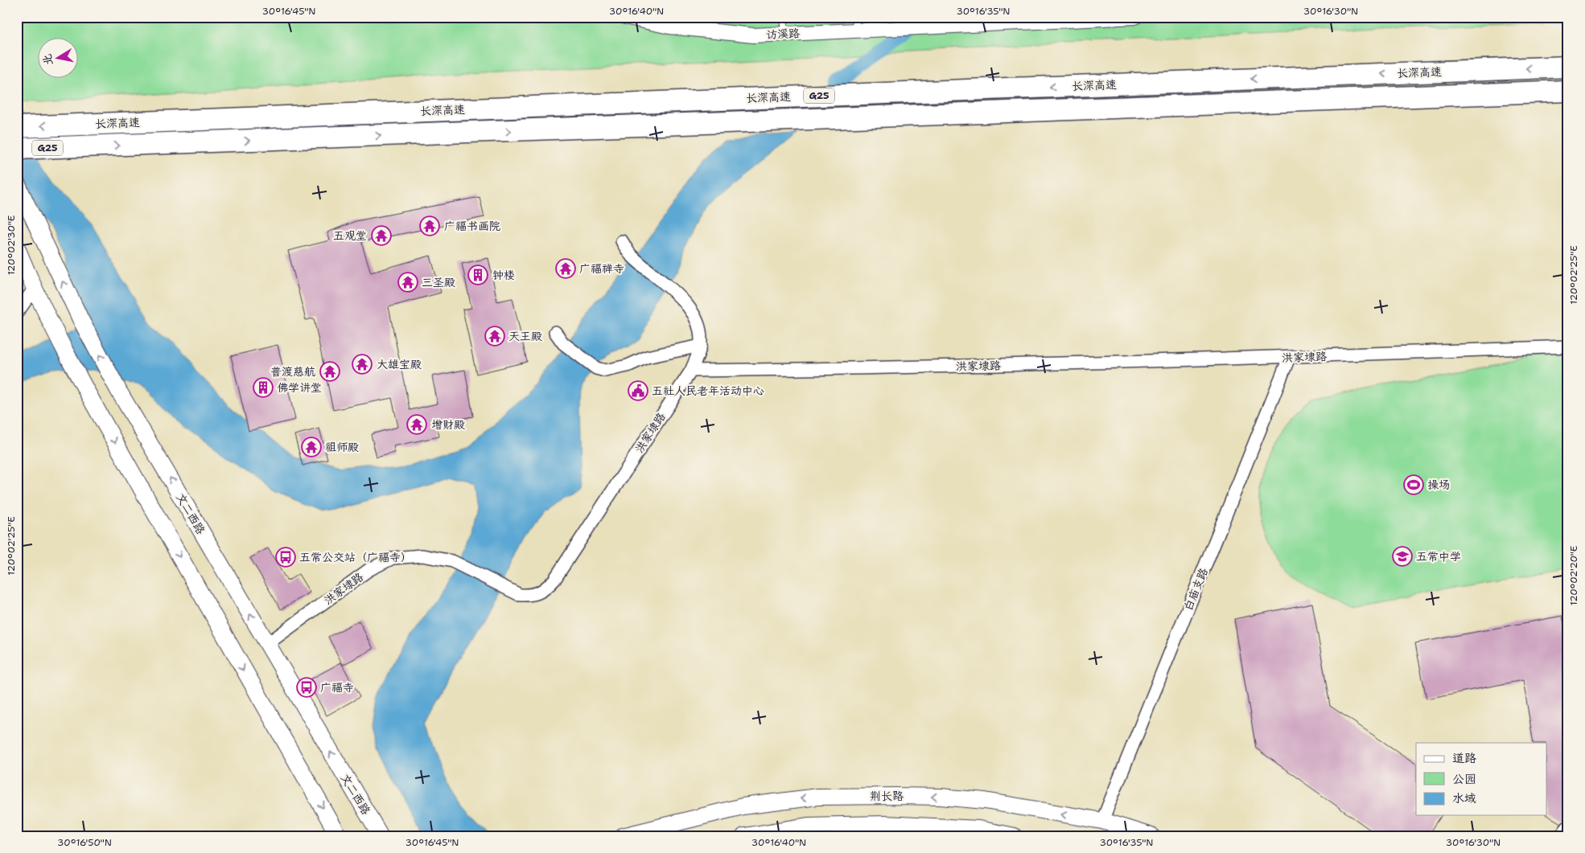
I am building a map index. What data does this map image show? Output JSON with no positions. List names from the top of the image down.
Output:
{
  "streets": {
    "highway": ["长深高速", "G25"],
    "main road": ["文二西路", "荆长路"],
    "street": ["访溪路", "洪家埭路", "白庙支路"]
  },
  "crossings": [
    ["洪家埭路", "文二西路"],
    ["洪家埭路", "白庙支路"],
    ["白庙支路", "荆长路"]
  ],
  "places": {
    "temple": [
      "广福书画院",
      "五观堂",
      "广福禅寺",
      "三圣殿",
      "天王殿",
      "大雄宝殿",
      "普渡慈航",
      "增财殿",
      "祖师殿"
    ],
    "building": ["钟楼", "佛学讲堂"],
    "public building": ["五社人民老年活动中心"],
    "sports": ["操场"],
    "school or university": ["五常中学"],
    "bus stop": ["五常公交站（广福寺）", "广福寺"]
  },
  "legend": ["道路", "公园", "水域"],
  "north": "left",
  "coordinates": [
    "30°16'45\"N",
    "30°16'40\"N",
    "30°16'35\"N",
    "30°16'30\"N",
    "120°02'30\"E",
    "120°02'25\"E",
    "120°02'20\"E",
    "30°16'50\"N"
  ]
}
